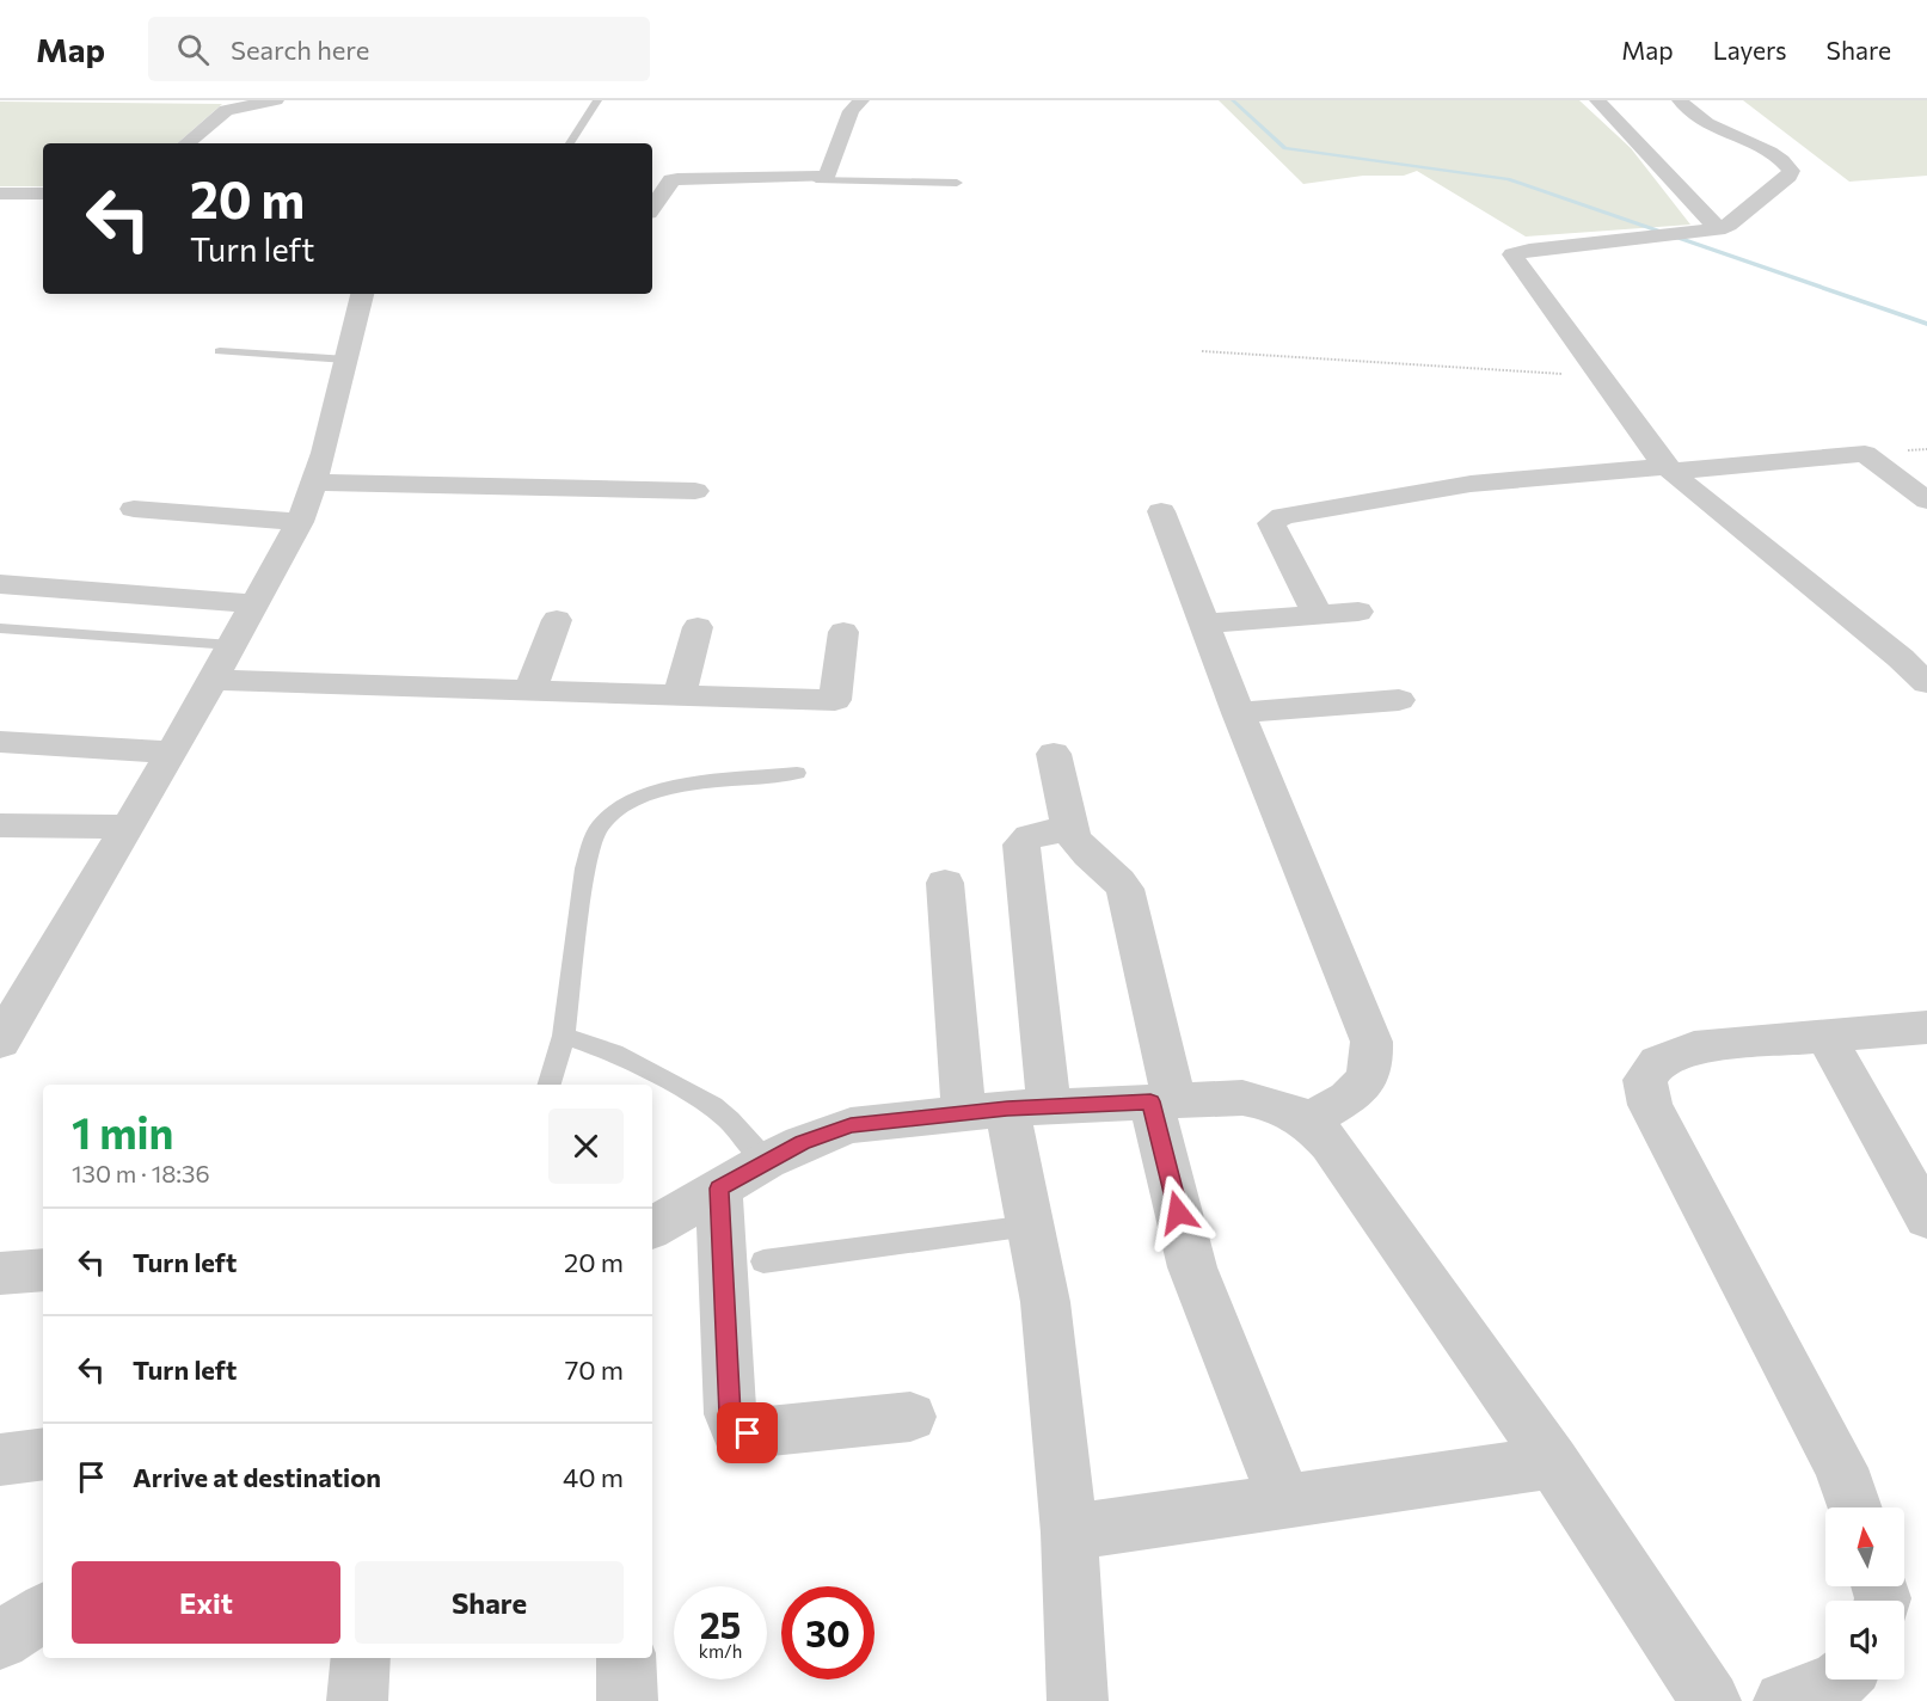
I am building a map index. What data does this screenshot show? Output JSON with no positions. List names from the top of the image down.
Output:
{
  "north": "top",
  "page": {
    "header": "Map",
    "search": "Search here",
    "nav": ["Map", "Layers", "Share"],
    "turn": ["20 m", "Turn left"],
    "heading": ["1 min", "130 m · 18:36"],
    "list": [
      {
        "name": "Turn left",
        "value": "20 m"
      },
      {
        "name": "Turn left",
        "value": "70 m"
      },
      {
        "name": "Arrive at destination",
        "value": "40 m"
      }
    ],
    "buttons": ["Exit", "Share"],
    "speed": "25 km/h",
    "limit": "30"
  }
}
